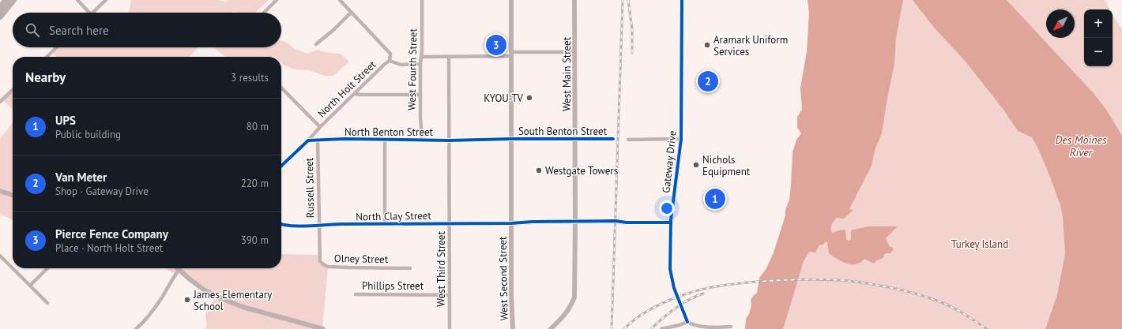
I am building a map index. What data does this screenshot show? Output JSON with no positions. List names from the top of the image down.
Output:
{
  "streets": {
    "main road": ["West Main Street", "Gateway Drive", "West Second Street"],
    "street": [
      "West Fourth Street",
      "North Holt Street",
      "South Benton Street",
      "North Benton Street",
      "Russell Street",
      "North Clay Street",
      "Olney Street",
      "West Third Street",
      "Phillips Street"
    ]
  },
  "crossings": [
    ["West Fourth Street", "North Holt Street"],
    ["West Fourth Street", "North Benton Street"],
    ["West Main Street", "South Benton Street"],
    ["North Holt Street", "North Benton Street"],
    ["South Benton Street", "North Benton Street"],
    ["South Benton Street", "West Second Street"],
    ["North Benton Street", "Russell Street"],
    ["North Benton Street", "West Third Street"],
    ["North Benton Street", "West Second Street"],
    ["Russell Street", "North Clay Street"],
    ["Russell Street", "Olney Street"],
    ["North Clay Street", "West Third Street"],
    ["North Clay Street", "West Second Street"],
    ["West Third Street", "Phillips Street"]
  ],
  "water": ["Des Moines River"],
  "parks": ["Turkey Island"],
  "places": [
    "Aramark Uniform Services",
    "KYOU-TV",
    "Nichols Equipment",
    "Westgate Towers",
    "James Elementary School"
  ],
  "north": "bottom left",
  "page": {
    "map_buttons": ["+", "−"],
    "search": "Search here",
    "pins": ["3", "2", "1"],
    "heading": ["Nearby", "3 results"],
    "list": [
      {
        "mark": "1",
        "name": "UPS",
        "note": "Public building",
        "value": "80 m"
      },
      {
        "mark": "2",
        "name": "Van Meter",
        "note": "Shop · Gateway Drive",
        "value": "220 m"
      },
      {
        "mark": "3",
        "name": "Pierce Fence Company",
        "note": "Place · North Holt Street",
        "value": "390 m"
      }
    ]
  }
}
